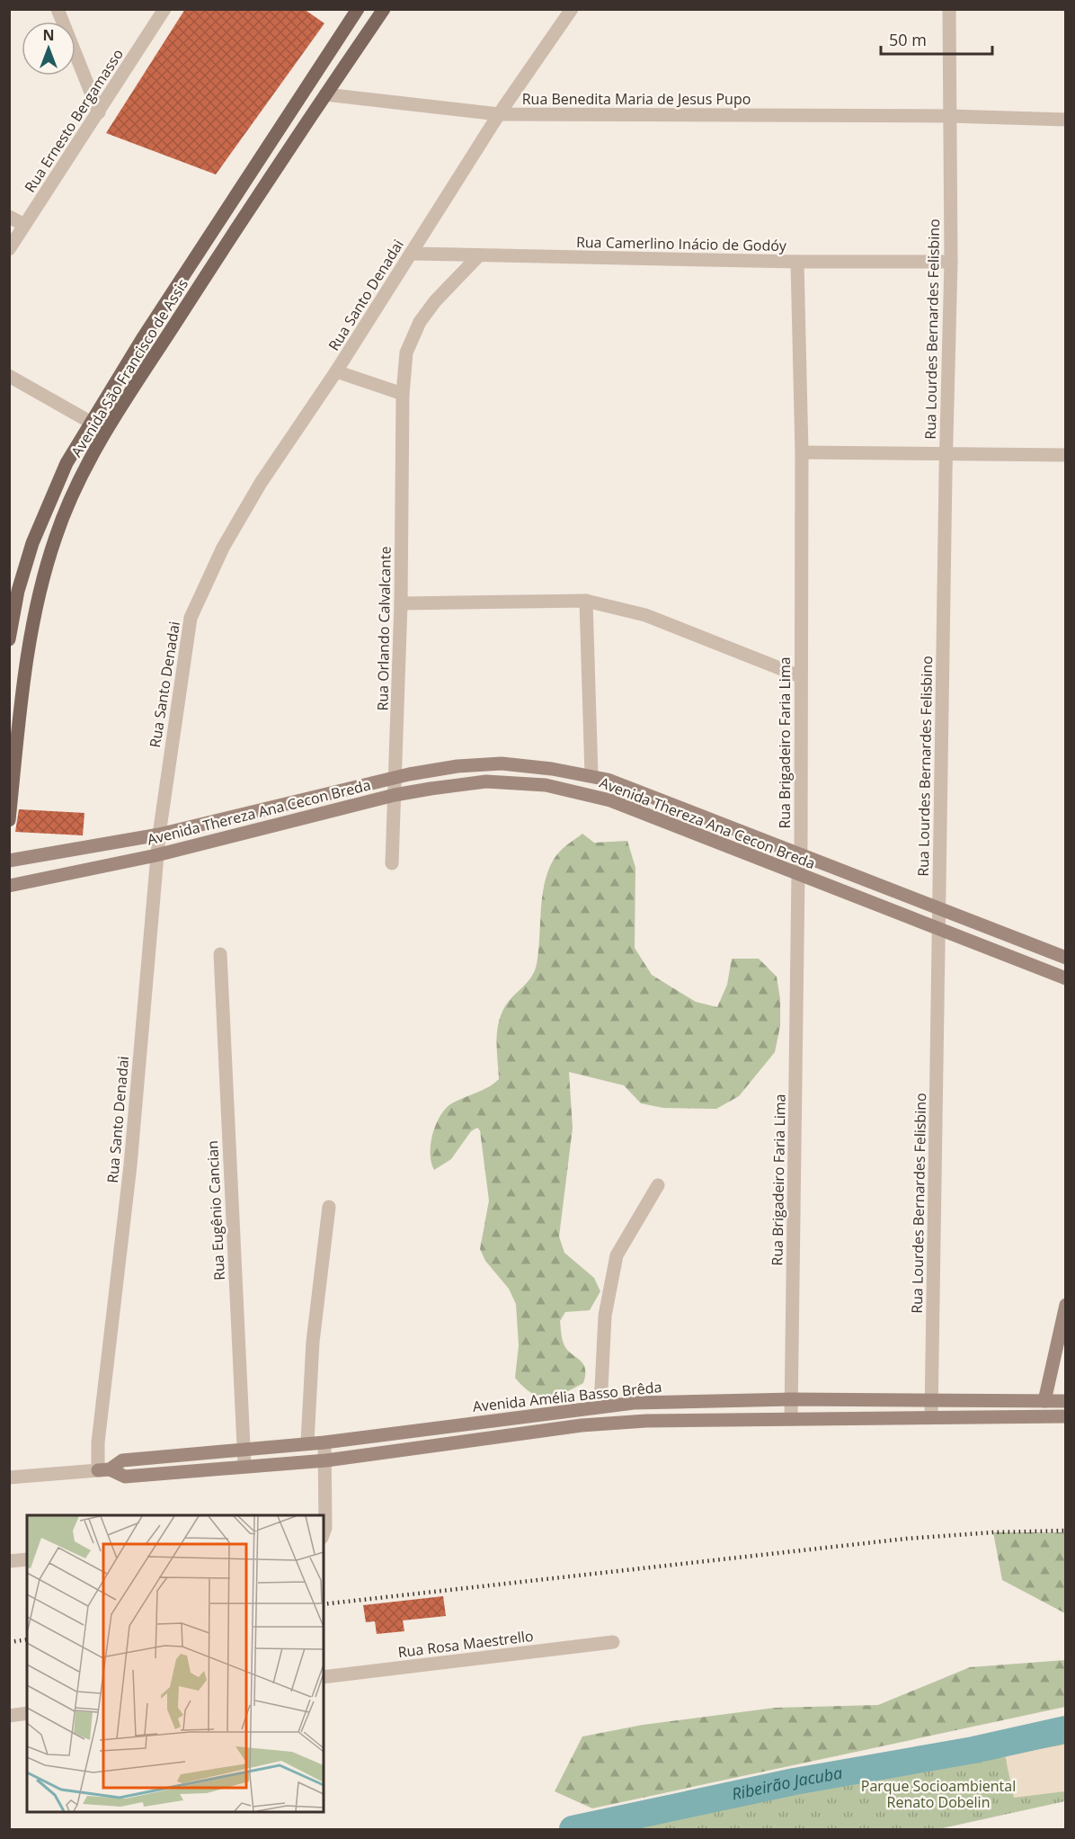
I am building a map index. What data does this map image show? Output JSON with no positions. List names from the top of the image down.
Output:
{
  "streets": {
    "main road": ["Avenida São Francisco de Assis", "Avenida Thereza Ana Cecon Breda", "Avenida Amélia Basso Brêda"],
    "street": [
      "Rua Benedita Maria de Jesus Pupo",
      "Rua Ernesto Bergamasso",
      "Rua Camerlino Inácio de Godóy",
      "Rua Santo Denadai",
      "Rua Lourdes Bernardes Felisbino",
      "Rua Orlando Calvalcante",
      "Rua Brigadeiro Faria Lima",
      "Rua Eugênio Cancian",
      "Rua Rosa Maestrello"
    ]
  },
  "crossings": [
    ["Rua Benedita Maria de Jesus Pupo", "Rua Santo Denadai"],
    ["Rua Benedita Maria de Jesus Pupo", "Rua Lourdes Bernardes Felisbino"],
    ["Rua Benedita Maria de Jesus Pupo", "Avenida São Francisco de Assis"],
    ["Rua Camerlino Inácio de Godóy", "Rua Santo Denadai"],
    ["Rua Camerlino Inácio de Godóy", "Rua Lourdes Bernardes Felisbino"],
    ["Rua Camerlino Inácio de Godóy", "Rua Orlando Calvalcante"],
    ["Rua Camerlino Inácio de Godóy", "Rua Brigadeiro Faria Lima"],
    ["Rua Santo Denadai", "Avenida Thereza Ana Cecon Breda"],
    ["Rua Santo Denadai", "Avenida Amélia Basso Brêda"],
    ["Rua Lourdes Bernardes Felisbino", "Avenida Thereza Ana Cecon Breda"],
    ["Rua Lourdes Bernardes Felisbino", "Avenida Amélia Basso Brêda"],
    ["Rua Orlando Calvalcante", "Avenida Thereza Ana Cecon Breda"],
    ["Rua Brigadeiro Faria Lima", "Avenida Thereza Ana Cecon Breda"],
    ["Rua Brigadeiro Faria Lima", "Avenida Amélia Basso Brêda"],
    ["Rua Eugênio Cancian", "Avenida Amélia Basso Brêda"]
  ],
  "water": ["Ribeirão Jacuba"],
  "parks": ["Parque Socioambiental Renato Dobelin"],
  "scale_bar": "50 m",
  "north": "top"
}
